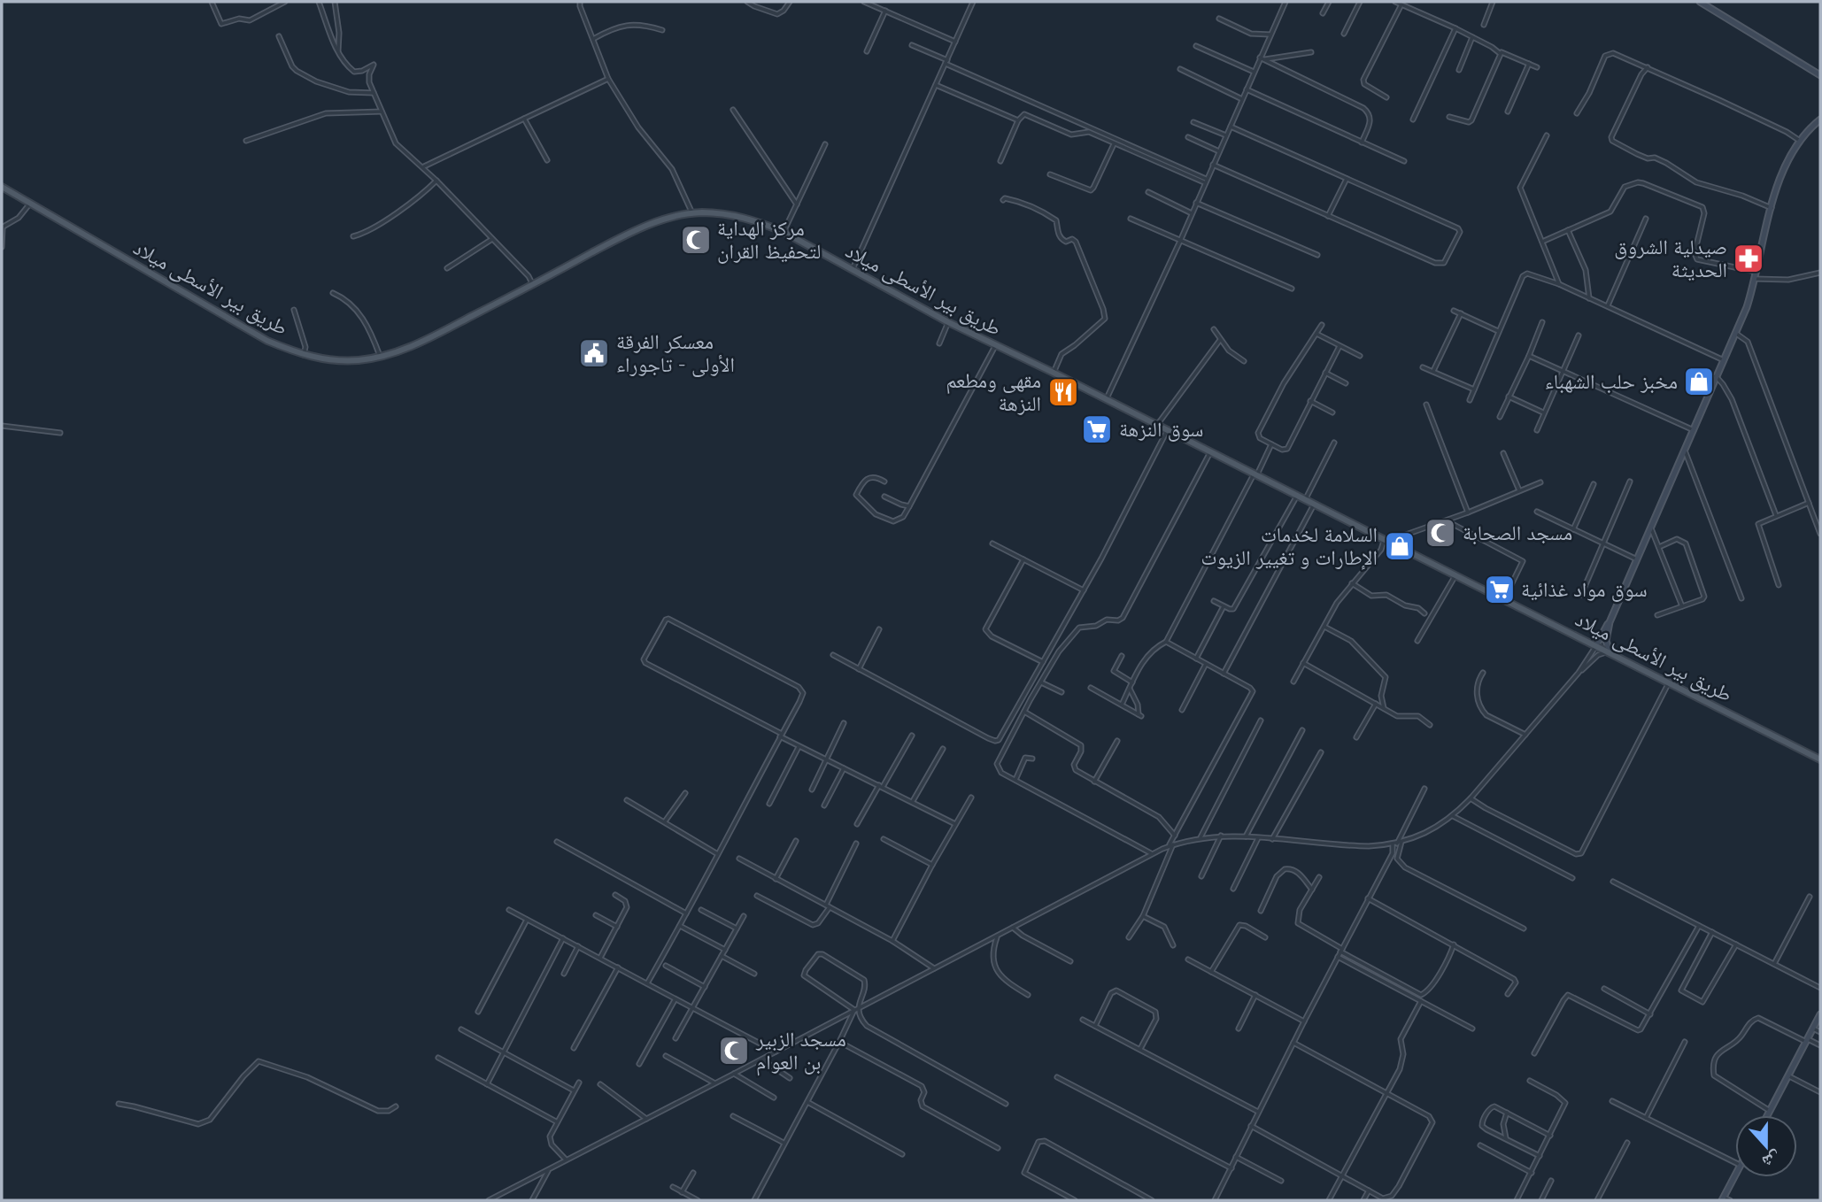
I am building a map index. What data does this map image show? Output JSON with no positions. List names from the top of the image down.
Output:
{
  "streets": {
    "main road": ["طريق بير الأسطى ميلاد"]
  },
  "places": {
    "mosque": ["مركز الهداية لتحفيظ القران", "مسجد الصحابة", "مسجد الزبير بن العوام"],
    "pharmacy": ["صيدلية الشروق الحديثة"],
    "public building": ["معسكر الفرقة الأولى - تاجوراء"],
    "shop": ["مخبز حلب الشهباء", "السلامة لخدمات الإطارات و تغيير الزيوت"],
    "restaurant": ["مقهى ومطعم النزهة"],
    "supermarket": ["سوق النزهة", "سوق مواد غذائية"]
  },
  "north": "bottom"
}
